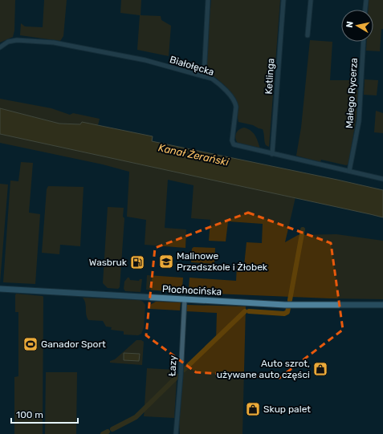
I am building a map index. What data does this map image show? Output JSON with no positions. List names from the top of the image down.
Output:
{
  "streets": {
    "main road": ["Płochocińska"],
    "street": [
      "Białołęcka",
      "Ketlinga",
      "Małego Rycerza",
      "Łazy"
    ]
  },
  "crossings": [
    ["Białołęcka", "Ketlinga"],
    ["Białołęcka", "Małego Rycerza"],
    ["Płochocińska", "Łazy"]
  ],
  "water": ["Kanał Żerański"],
  "places": {
    "school or university": ["Malinowe Przedszkole i Żłobek"],
    "fuel station": ["Wasbruk"],
    "sports": ["Ganador Sport"],
    "shop": ["Auto szrot, używane auto części", "Skup palet"]
  },
  "scale_bar": "100 m",
  "north": "left"
}
